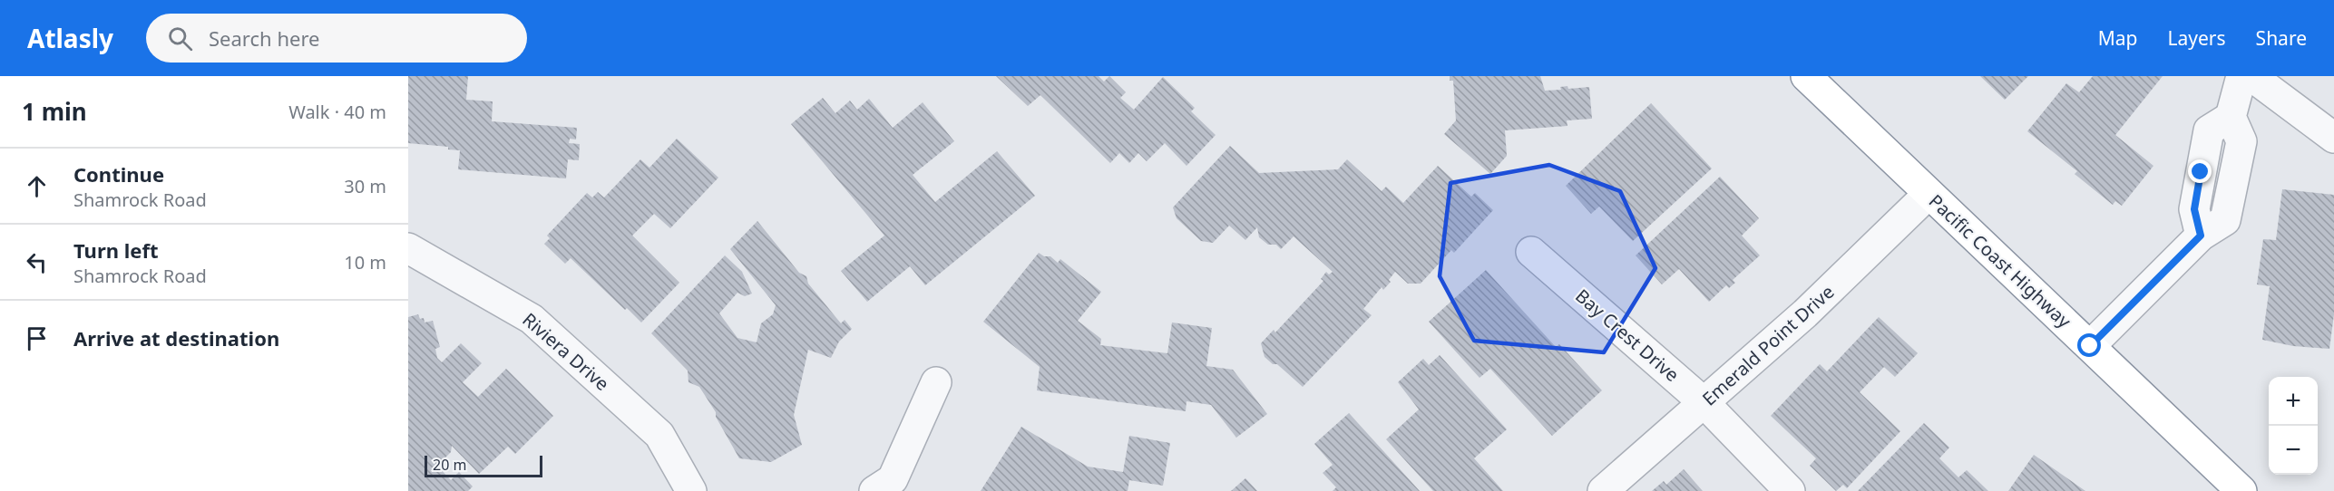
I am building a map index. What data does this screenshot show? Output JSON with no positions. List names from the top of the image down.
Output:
{
  "streets": {
    "highway": ["Pacific Coast Highway"],
    "street": ["Bay Crest Drive", "Emerald Point Drive", "Riviera Drive"]
  },
  "crossings": [
    ["Pacific Coast Highway", "Emerald Point Drive"],
    ["Bay Crest Drive", "Emerald Point Drive"]
  ],
  "scale_bar": "20 m",
  "page": {
    "header": "Atlasly",
    "search": "Search here",
    "nav": ["Map", "Layers", "Share"],
    "heading": ["1 min", "Walk · 40 m"],
    "list": [
      ["Continue", "Shamrock Road", "30 m"],
      ["Turn left", "Shamrock Road", "10 m"],
      "Arrive at destination"
    ],
    "map_buttons": ["+", "−"],
    "scale": "20 m"
  }
}
